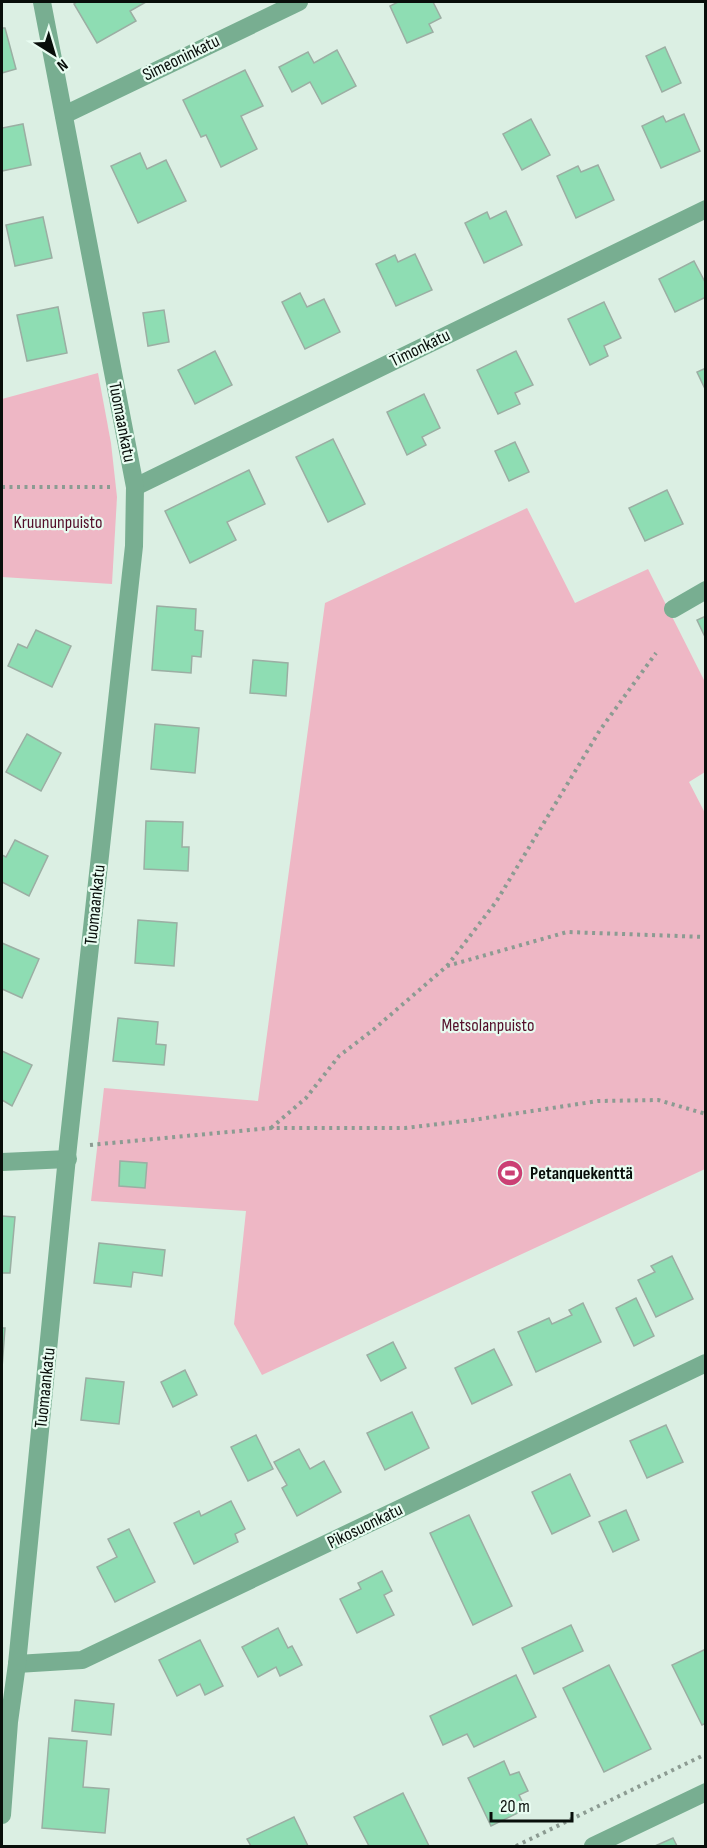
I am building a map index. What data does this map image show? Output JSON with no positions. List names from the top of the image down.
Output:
{
  "streets": {
    "street": [
      "Simeoninkatu",
      "Timonkatu",
      "Tuomaankatu",
      "Pikosuonkatu"
    ]
  },
  "crossings": [
    ["Simeoninkatu", "Tuomaankatu"],
    ["Timonkatu", "Tuomaankatu"],
    ["Tuomaankatu", "Pikosuonkatu"]
  ],
  "parks": ["Kruununpuisto", "Metsolanpuisto"],
  "places": {
    "sports": ["Petanquekenttä"]
  },
  "scale_bar": "20 m",
  "north": "bottom right"
}
